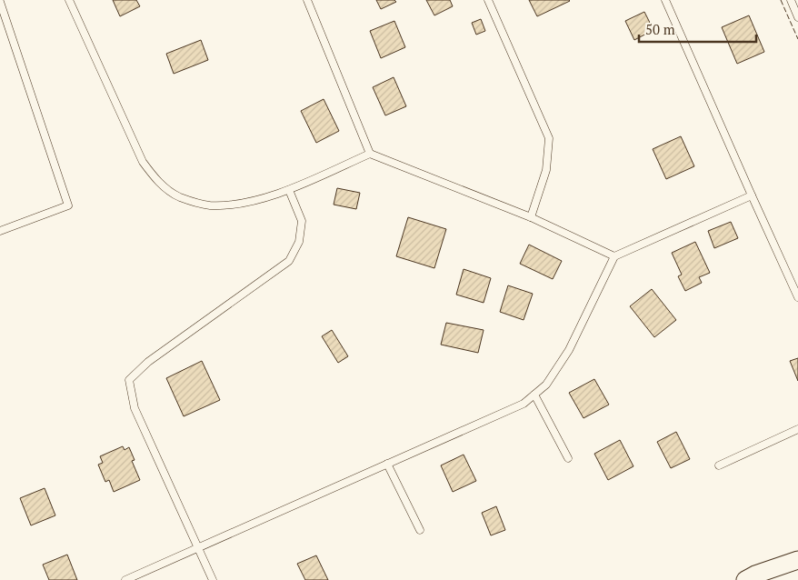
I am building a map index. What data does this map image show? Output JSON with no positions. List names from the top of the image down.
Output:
{
  "scale_bar": "50 m"
}
